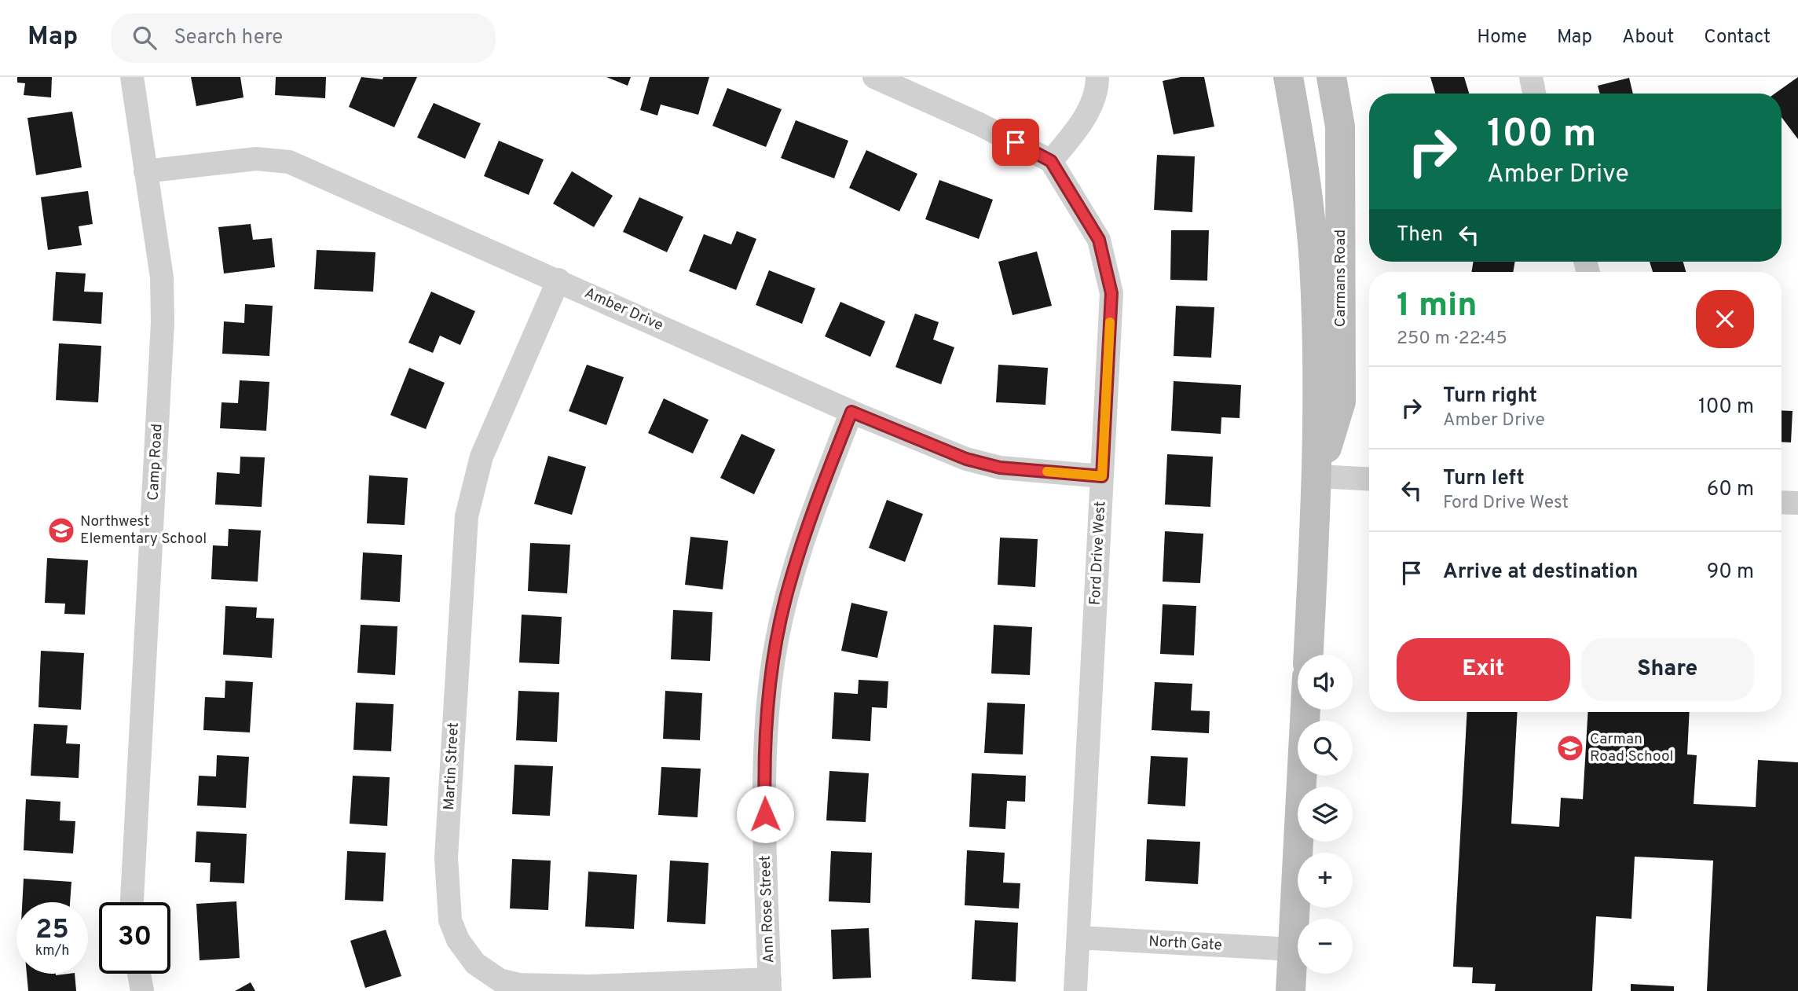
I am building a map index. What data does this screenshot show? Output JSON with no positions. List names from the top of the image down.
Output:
{
  "streets": {
    "street": [
      "Carmans Road",
      "Amber Drive",
      "Camp Road",
      "Ford Drive West",
      "Martin Street",
      "Ann Rose Street",
      "North Gate"
    ]
  },
  "crossings": [
    ["Amber Drive", "Camp Road"],
    ["Amber Drive", "Ford Drive West"],
    ["Amber Drive", "Martin Street"],
    ["Amber Drive", "Ann Rose Street"],
    ["Ford Drive West", "North Gate"],
    ["Martin Street", "Ann Rose Street"]
  ],
  "places": {
    "school or university": ["Northwest Elementary School", "Carman Road School"]
  },
  "page": {
    "header": "Map",
    "search": "Search here",
    "nav": [
      "Home",
      "Map",
      "About",
      "Contact"
    ],
    "turn": ["100 m", "Amber Drive"],
    "then": "Then",
    "heading": ["1 min", "250 m · 22:45"],
    "list": [
      {
        "name": "Turn right",
        "note": "Amber Drive",
        "value": "100 m"
      },
      {
        "name": "Turn left",
        "note": "Ford Drive West",
        "value": "60 m"
      },
      {
        "name": "Arrive at destination",
        "value": "90 m"
      }
    ],
    "buttons": ["Exit", "Share"],
    "map_buttons": ["+", "−"],
    "speed": "25 km/h",
    "limit": "30"
  }
}
